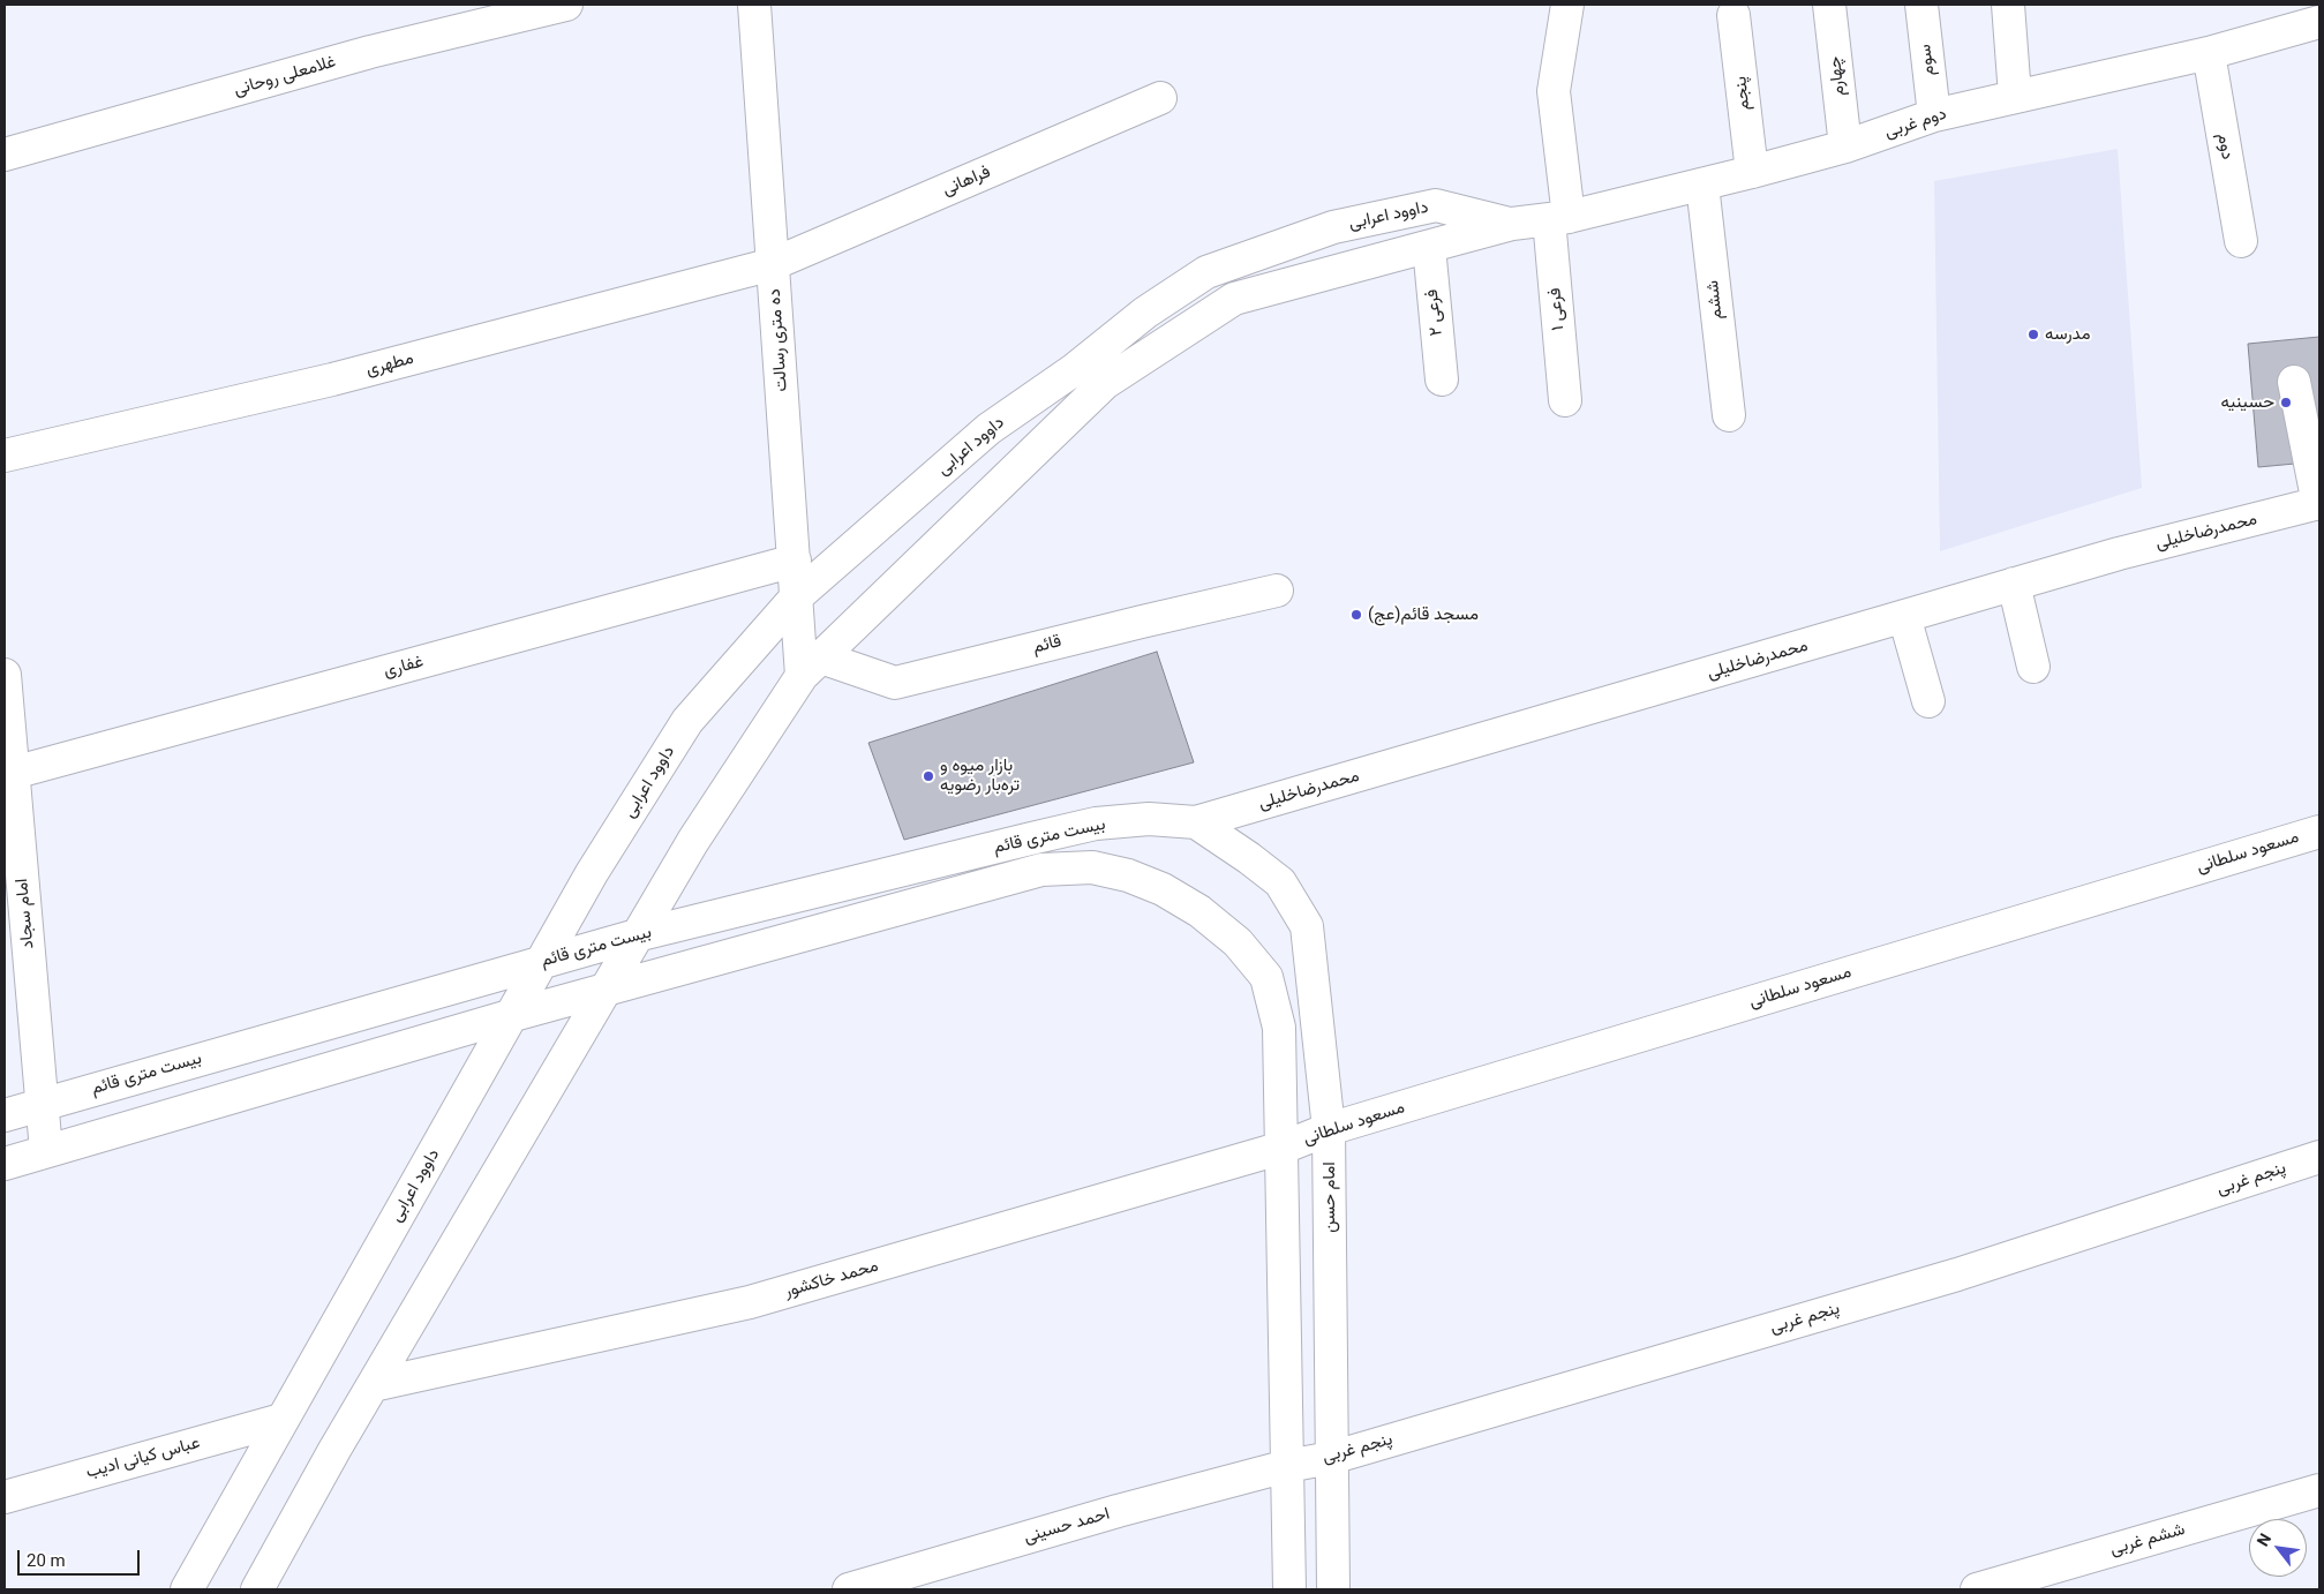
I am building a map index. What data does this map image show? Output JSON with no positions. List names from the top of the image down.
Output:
{
  "streets": {
    "street": [
      "سوم",
      "غلامعلی روحانی",
      "چهارم",
      "پنجم",
      "دوم غربی",
      "دوم",
      "فراهانی",
      "داوود اعرابی",
      "ششم",
      "فرعی ۱",
      "فرعی ۲",
      "ده متری رسالت",
      "مطهری",
      "محمدرضاخلیلی",
      "قائم",
      "غفاری",
      "بیست متری قائم",
      "مسعود سلطانی",
      "امام سجاد",
      "پنجم غربی",
      "امام حسن",
      "محمد خاکشور",
      "عباس کیانی ادیب",
      "احمد حسینی",
      "ششم غربی"
    ]
  },
  "crossings": [
    ["سوم", "دوم غربی"],
    ["چهارم", "دوم غربی"],
    ["پنجم", "دوم غربی"],
    ["دوم غربی", "دوم"],
    ["دوم غربی", "داوود اعرابی"],
    ["دوم غربی", "ششم"],
    ["دوم غربی", "فرعی ۱"],
    ["فراهانی", "ده متری رسالت"],
    ["فراهانی", "مطهری"],
    ["داوود اعرابی", "ده متری رسالت"],
    ["داوود اعرابی", "بیست متری قائم"],
    ["داوود اعرابی", "عباس کیانی ادیب"],
    ["ده متری رسالت", "مطهری"],
    ["ده متری رسالت", "قائم"],
    ["ده متری رسالت", "غفاری"],
    ["محمدرضاخلیلی", "بیست متری قائم"],
    ["محمدرضاخلیلی", "امام حسن"],
    ["غفاری", "امام سجاد"],
    ["بیست متری قائم", "مسعود سلطانی"],
    ["بیست متری قائم", "امام سجاد"],
    ["بیست متری قائم", "امام حسن"],
    ["بیست متری قائم", "محمد خاکشور"],
    ["مسعود سلطانی", "امام حسن"],
    ["مسعود سلطانی", "محمد خاکشور"],
    ["پنجم غربی", "امام حسن"],
    ["پنجم غربی", "احمد حسینی"]
  ],
  "places": [
    "مدرسه",
    "حسینیه",
    "مسجد قائم(عج)",
    "بازار میوه و تره‌بار رضویه"
  ],
  "scale_bar": "20 m",
  "north": "top left"
}
